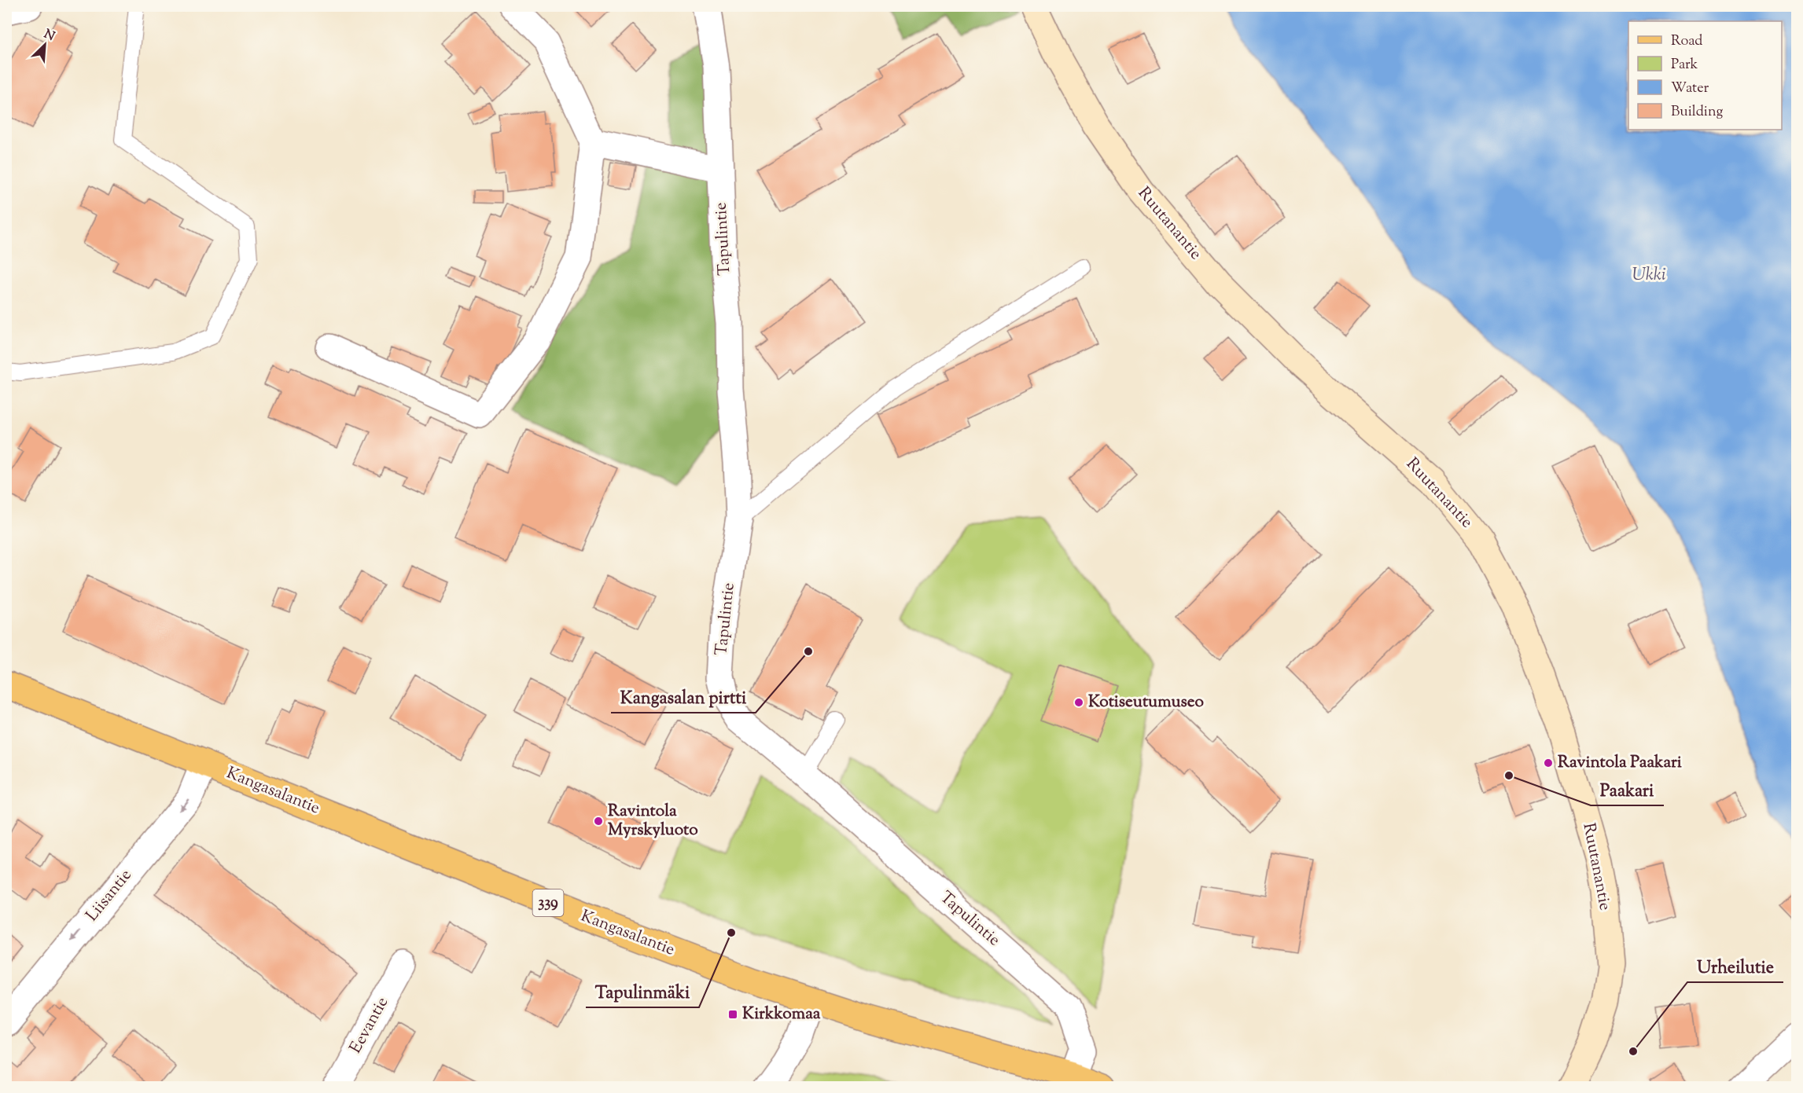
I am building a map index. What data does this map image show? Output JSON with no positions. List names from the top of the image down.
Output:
{
  "streets": {
    "main road": ["Ruutanantie", "Kangasalantie", "339"],
    "street": ["Tapulintie", "Liisantie", "Eevantie"]
  },
  "crossings": [
    ["Tapulintie", "Kangasalantie"],
    ["Kangasalantie", "Liisantie"]
  ],
  "one_way": ["Liisantie"],
  "water": ["Ukki"],
  "places": {
    "other": [
      "Kangasalan pirtti",
      "Kotiseutumuseo",
      "Ravintola Paakari",
      "Paakari",
      "Ravintola Myrskyluoto",
      "Tapulinmäki",
      "Urheilutie"
    ],
    "transit": ["Kirkkomaa"]
  },
  "legend": [
    "Road",
    "Park",
    "Water",
    "Building"
  ],
  "north": "top right"
}
